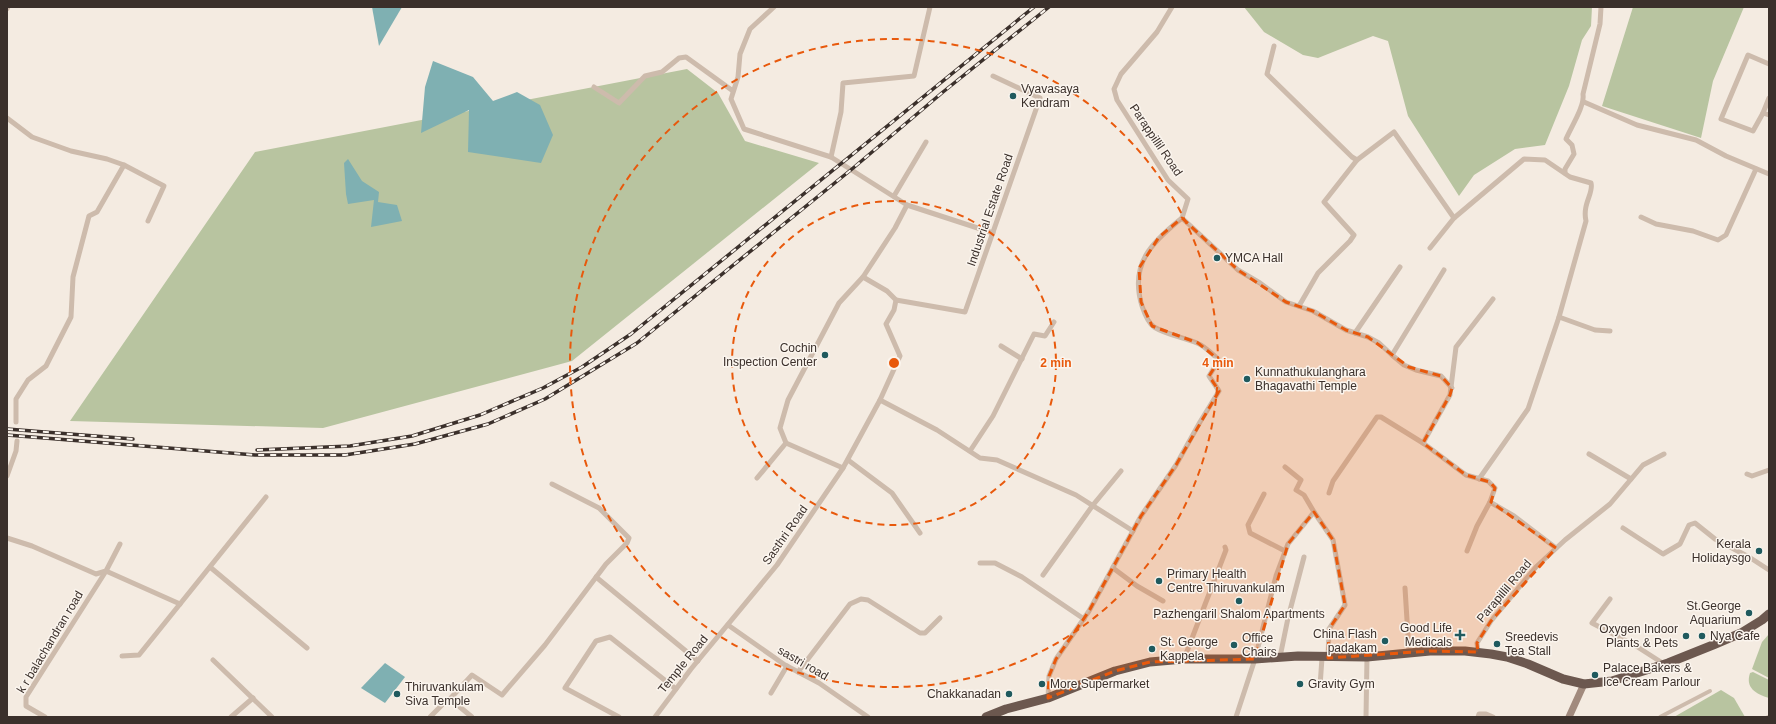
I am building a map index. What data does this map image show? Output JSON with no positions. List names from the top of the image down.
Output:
{
  "streets": {
    "street": [
      "Parappillil Road",
      "Industrial Estate Road",
      "Sasthri Road",
      "Parapillil Road",
      "k r balachandran road",
      "sastri road",
      "Temple Road"
    ]
  },
  "crossings": [
    ["Industrial Estate Road", "Sasthri Road"],
    ["Sasthri Road", "sastri road"],
    ["Sasthri Road", "Temple Road"],
    ["sastri road", "Temple Road"]
  ],
  "places": {
    "other": [
      "Vyavasaya Kendram",
      "YMCA Hall",
      "Cochin Inspection Center",
      "Kunnathukulanghara Bhagavathi Temple",
      "Kerala Holidaysgo",
      "Primary Health Centre Thiruvankulam",
      "Pazhengaril Shalom Apartments",
      "St.George Aquarium",
      "Oxygen Indoor Plants & Pets",
      "Nya Cafe",
      "China Flash padakam",
      "Sreedevis Tea Stall",
      "Office Chairs",
      "St. George Kappela",
      "Palace Bakers & Ice Cream Parlour",
      "More Supermarket",
      "Gravity Gym",
      "Thiruvankulam Siva Temple",
      "Chakkanadan"
    ],
    "health": ["Good Life Medicals"]
  },
  "rings": ["2 min", "4 min"]
}
